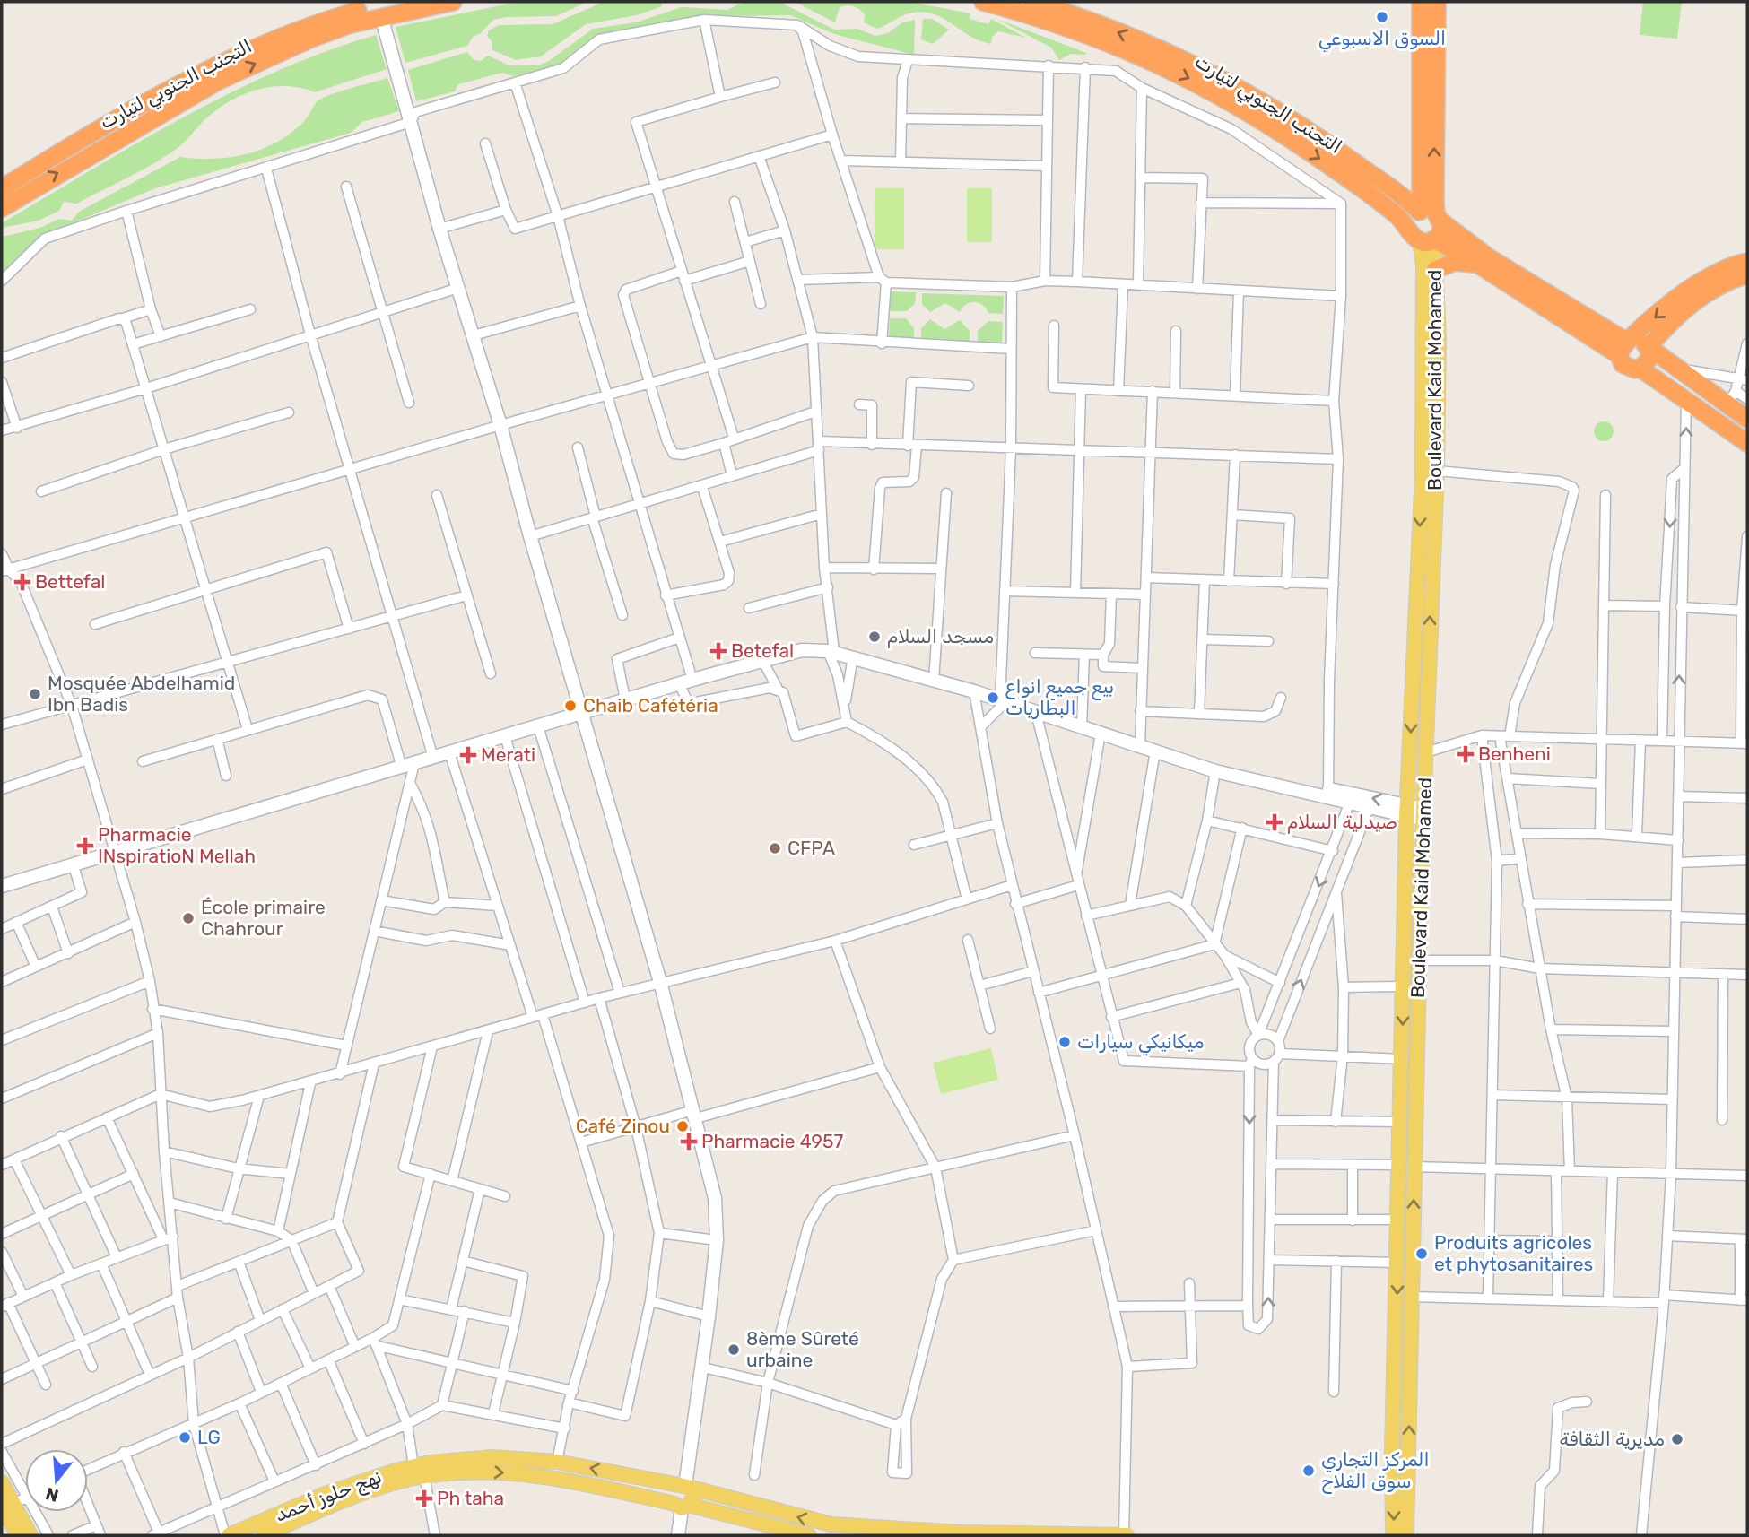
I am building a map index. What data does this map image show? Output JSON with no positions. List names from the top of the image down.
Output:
{
  "streets": {
    "highway": ["التجنب الجنوبي لتيارت"],
    "main road": ["Boulevard Kaid Mohamed", "نهج حلوز أحمد"]
  },
  "crossings": [
    ["التجنب الجنوبي لتيارت", "Boulevard Kaid Mohamed"]
  ],
  "places": {
    "other": [
      "السوق الاسبوعي",
      "مسجد السلام",
      "Mosquée Abdelhamid Ibn Badis",
      "بيع جميع انواع البطاريات",
      "Chaib Cafétéria",
      "CFPA",
      "École primaire Chahrour",
      "ميكانيكي سيارات",
      "Café Zinou",
      "Produits agricoles et phytosanitaires",
      "8ème Sûreté urbaine",
      "LG",
      "مديرية الثقافة",
      "المركز التجاري سوق الفلاح"
    ],
    "health": [
      "Bettefal",
      "Betefal",
      "Benheni",
      "Merati",
      "صيدلية السلام",
      "Pharmacie INspiratioN Mellah",
      "Pharmacie 4957",
      "Ph taha"
    ]
  },
  "north": "bottom"
}
